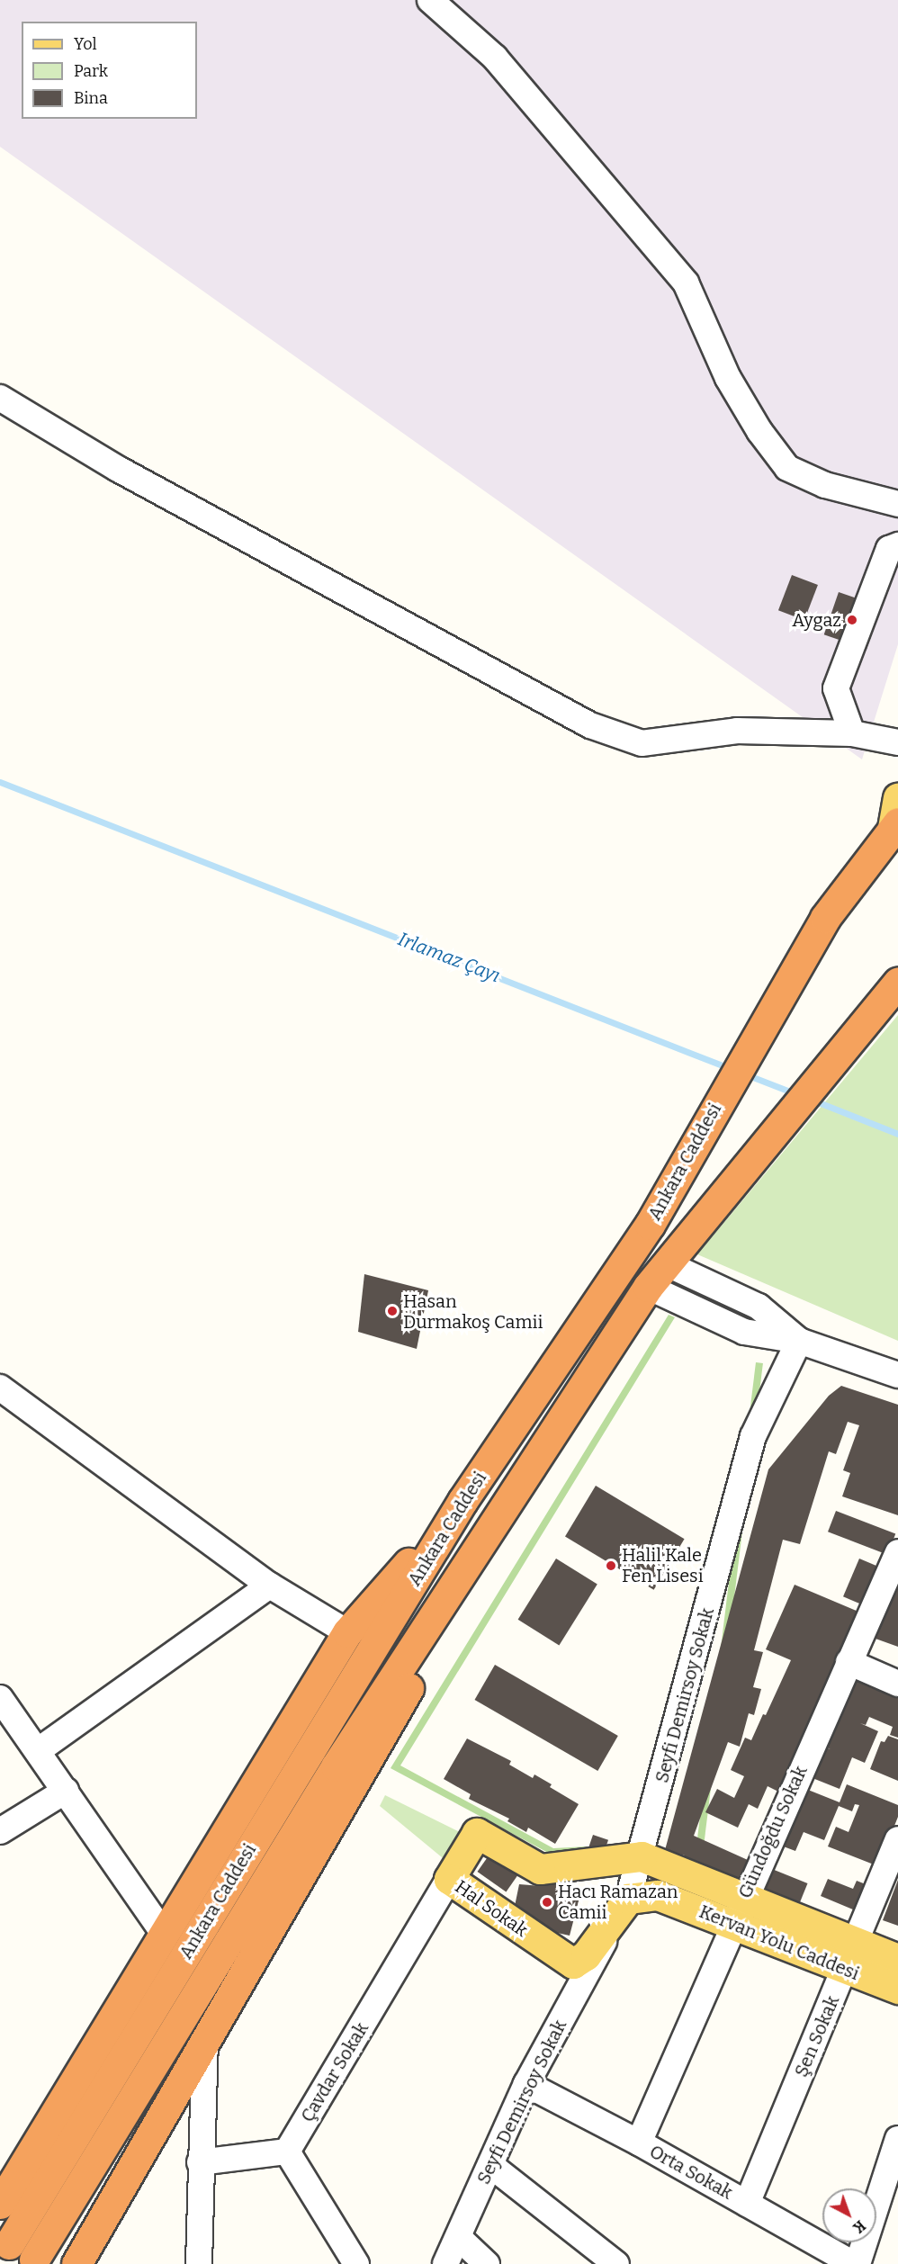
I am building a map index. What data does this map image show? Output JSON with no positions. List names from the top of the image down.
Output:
{
  "streets": {
    "highway": ["Ankara Caddesi"],
    "main road": ["Hal Sokak", "Kervan Yolu Caddesi"],
    "street": [
      "Seyfi Demirsoy Sokak",
      "Gündoğdu Sokak",
      "Şen Sokak",
      "Çavdar Sokak",
      "Orta Sokak"
    ]
  },
  "crossings": [
    ["Seyfi Demirsoy Sokak", "Hal Sokak"],
    ["Seyfi Demirsoy Sokak", "Kervan Yolu Caddesi"],
    ["Seyfi Demirsoy Sokak", "Orta Sokak"],
    ["Gündoğdu Sokak", "Kervan Yolu Caddesi"],
    ["Gündoğdu Sokak", "Orta Sokak"],
    ["Hal Sokak", "Kervan Yolu Caddesi"],
    ["Hal Sokak", "Çavdar Sokak"],
    ["Kervan Yolu Caddesi", "Şen Sokak"],
    ["Şen Sokak", "Orta Sokak"]
  ],
  "water": ["Irlamaz Çayı"],
  "places": [
    "Aygaz",
    "Hasan Durmakoş Camii",
    "Halil Kale Fen Lisesi",
    "Hacı Ramazan Camii"
  ],
  "legend": ["Yol", "Park", "Bina"],
  "north": "bottom right"
}
